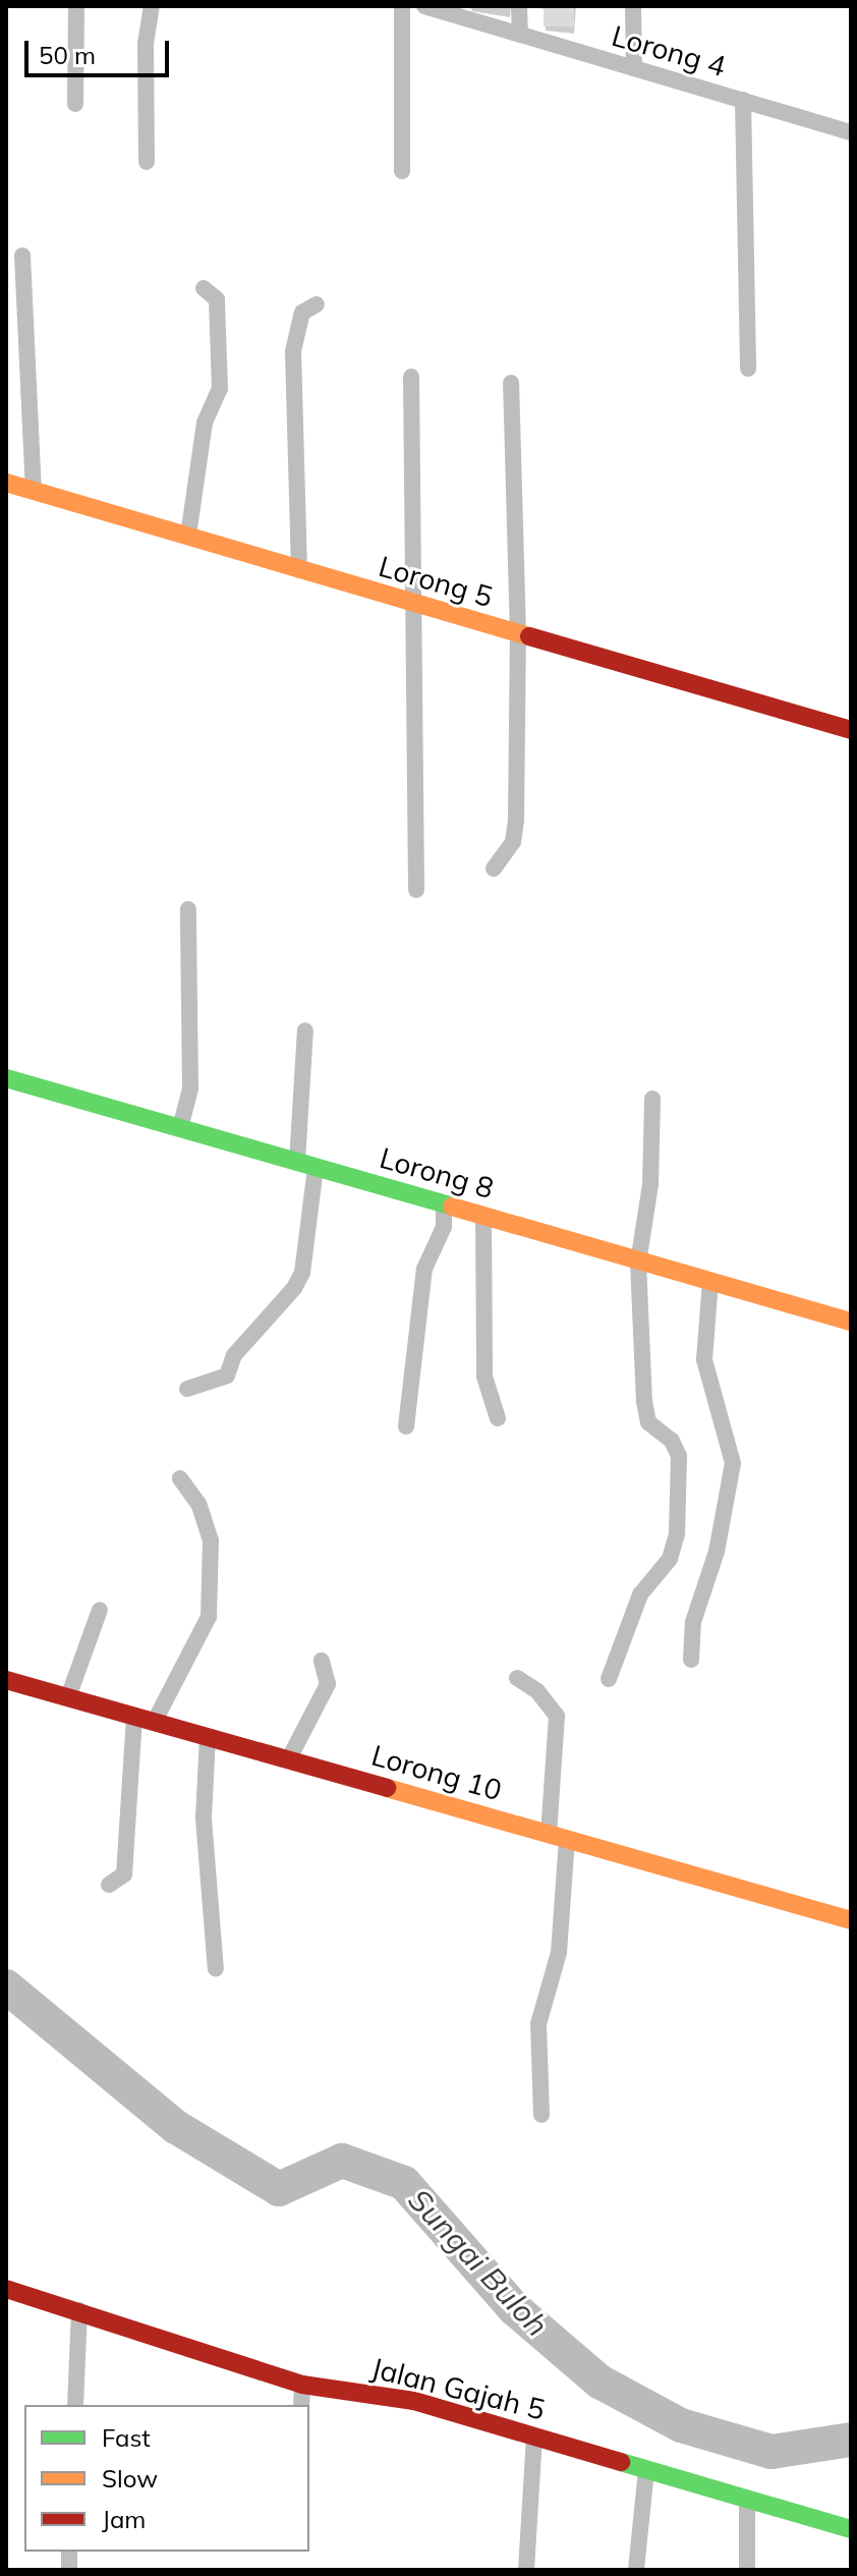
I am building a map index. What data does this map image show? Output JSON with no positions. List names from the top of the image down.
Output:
{
  "streets": {
    "street": [
      "Lorong 4",
      "Lorong 5",
      "Lorong 8",
      "Lorong 10",
      "Jalan Gajah 5"
    ]
  },
  "water": ["Sungai Buloh"],
  "legend": ["Fast", "Slow", "Jam"],
  "scale_bar": "50 m"
}
